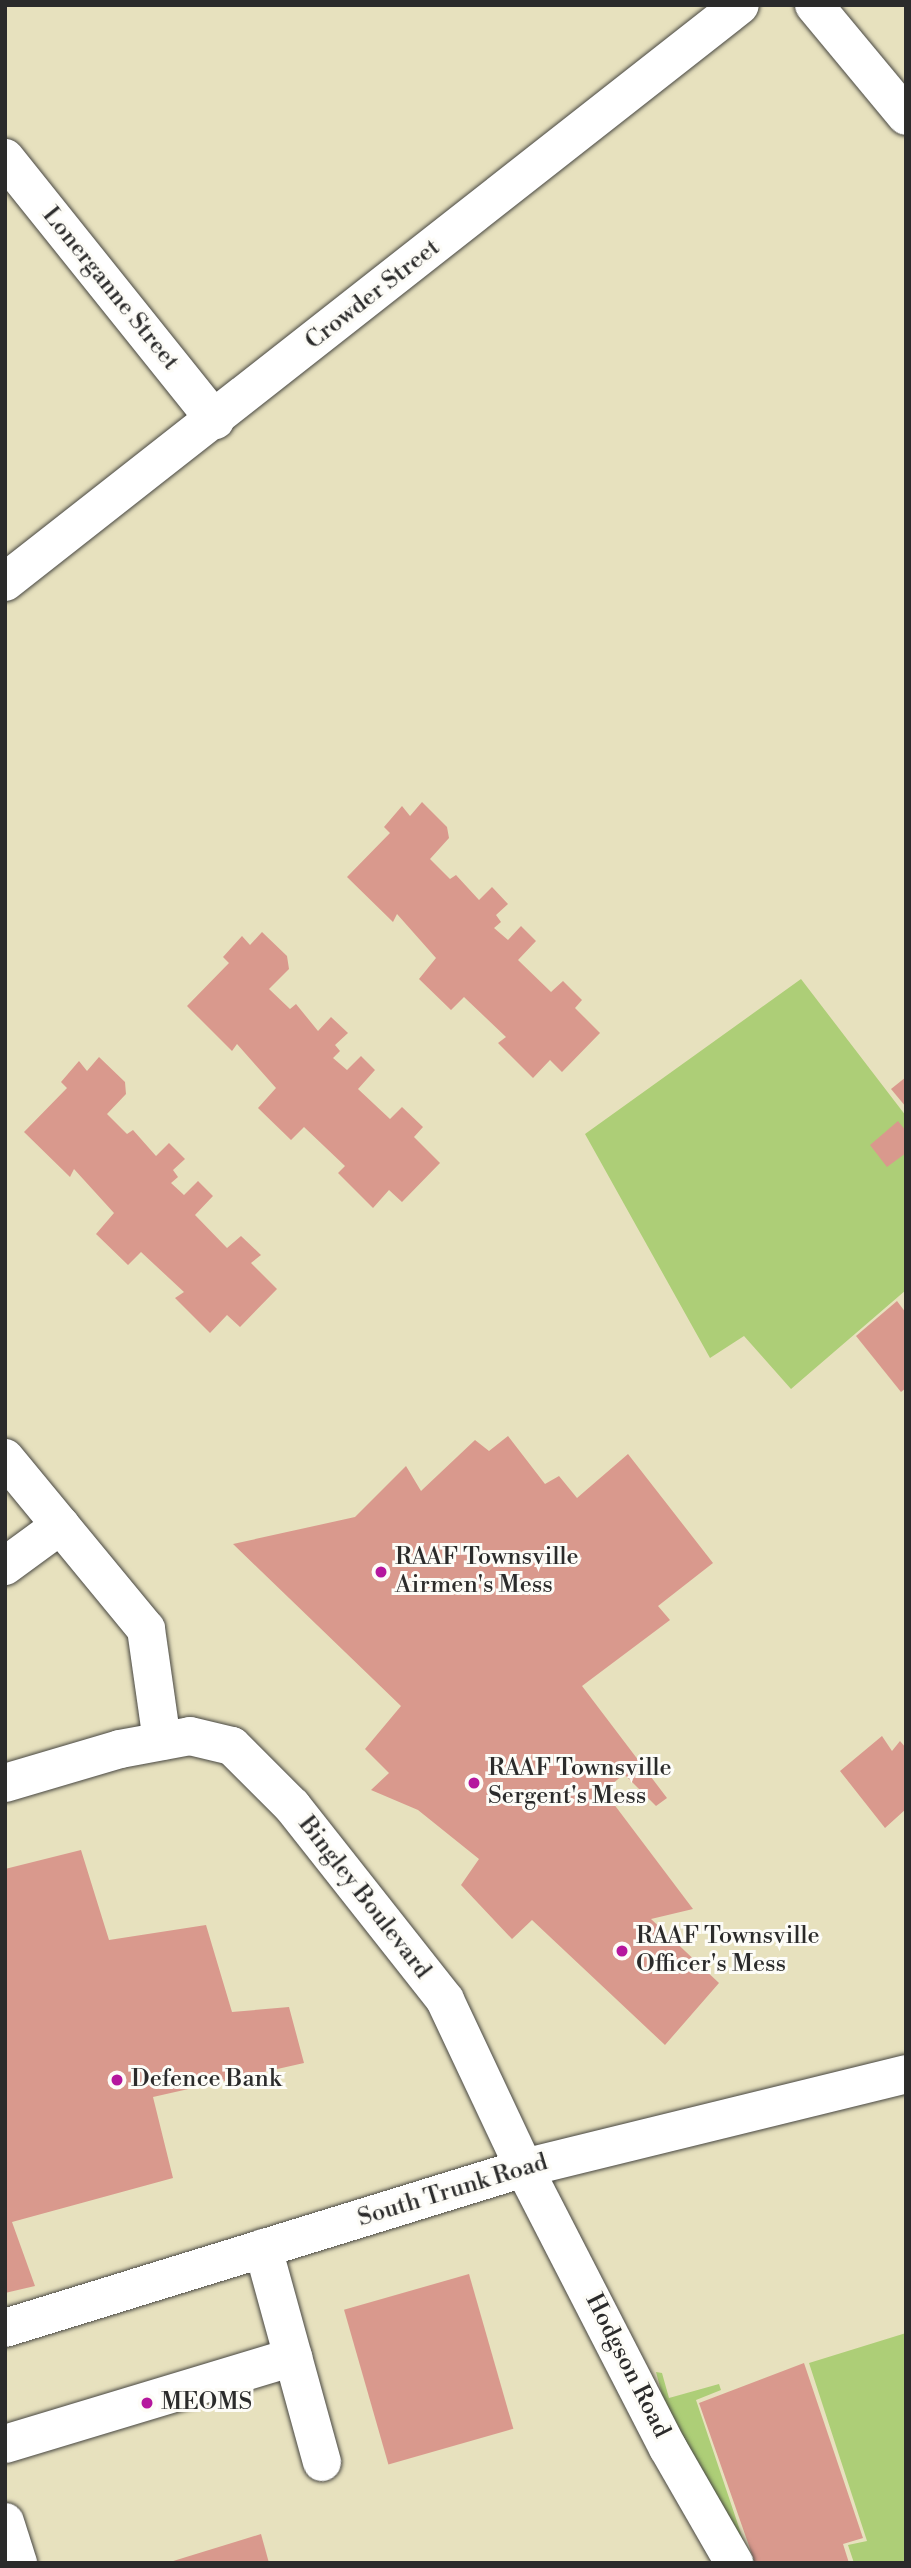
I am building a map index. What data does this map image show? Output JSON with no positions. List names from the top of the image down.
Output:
{
  "streets": {
    "street": [
      "Lonerganne Street",
      "Crowder Street",
      "Bingley Boulevard",
      "South Trunk Road",
      "Hodgson Road"
    ]
  },
  "crossings": [
    ["Lonerganne Street", "Crowder Street"],
    ["Bingley Boulevard", "South Trunk Road"],
    ["Bingley Boulevard", "Hodgson Road"],
    ["South Trunk Road", "Hodgson Road"]
  ],
  "places": [
    "RAAF Townsville Airmen's Mess",
    "RAAF Townsville Sergent's Mess",
    "RAAF Townsville Officer's Mess",
    "Defence Bank",
    "MEOMS"
  ]
}
